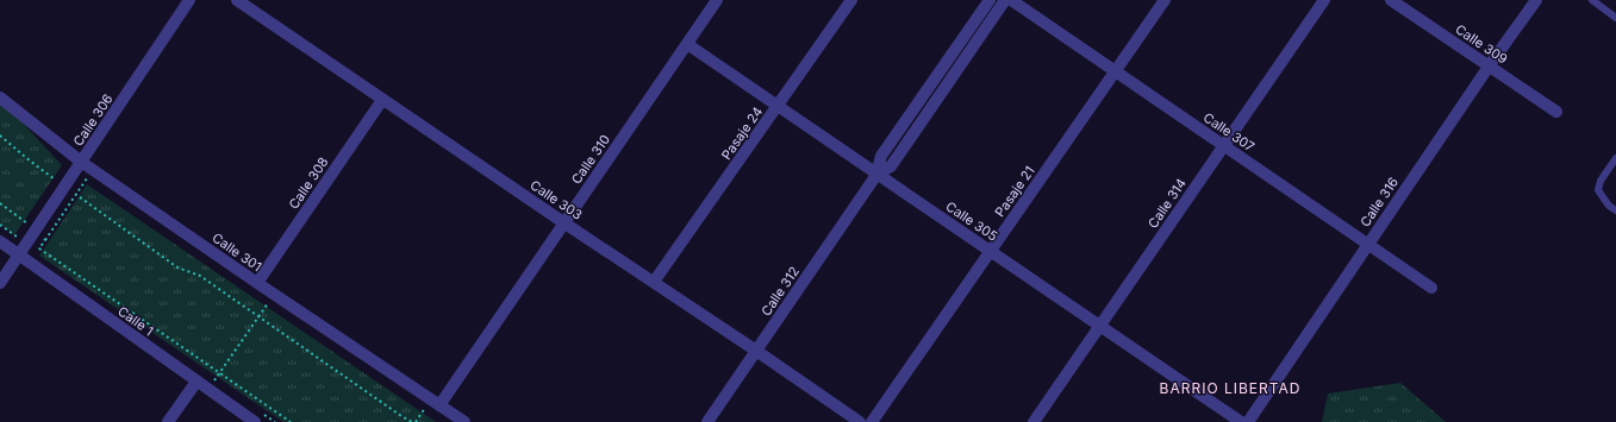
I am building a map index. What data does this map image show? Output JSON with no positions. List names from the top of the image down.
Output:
{
  "streets": {
    "street": [
      "Calle 309",
      "Calle 306",
      "Calle 307",
      "Pasaje 24",
      "Calle 310",
      "Calle 308",
      "Pasaje 21",
      "Calle 303",
      "Calle 316",
      "Calle 314",
      "Calle 305",
      "Calle 301",
      "Calle 312",
      "Calle 1"
    ]
  },
  "crossings": [
    ["Calle 309", "Calle 316"],
    ["Calle 306", "Calle 301"],
    ["Calle 306", "Calle 1"],
    ["Calle 307", "Pasaje 21"],
    ["Calle 307", "Calle 316"],
    ["Calle 307", "Calle 314"],
    ["Pasaje 24", "Calle 303"],
    ["Pasaje 24", "Calle 305"],
    ["Calle 310", "Calle 303"],
    ["Calle 310", "Calle 305"],
    ["Calle 310", "Calle 301"],
    ["Calle 308", "Calle 303"],
    ["Calle 308", "Calle 301"],
    ["Pasaje 21", "Calle 305"],
    ["Calle 303", "Calle 312"],
    ["Calle 314", "Calle 305"],
    ["Calle 305", "Calle 312"]
  ],
  "districts": ["BARRIO LIBERTAD"]
}
